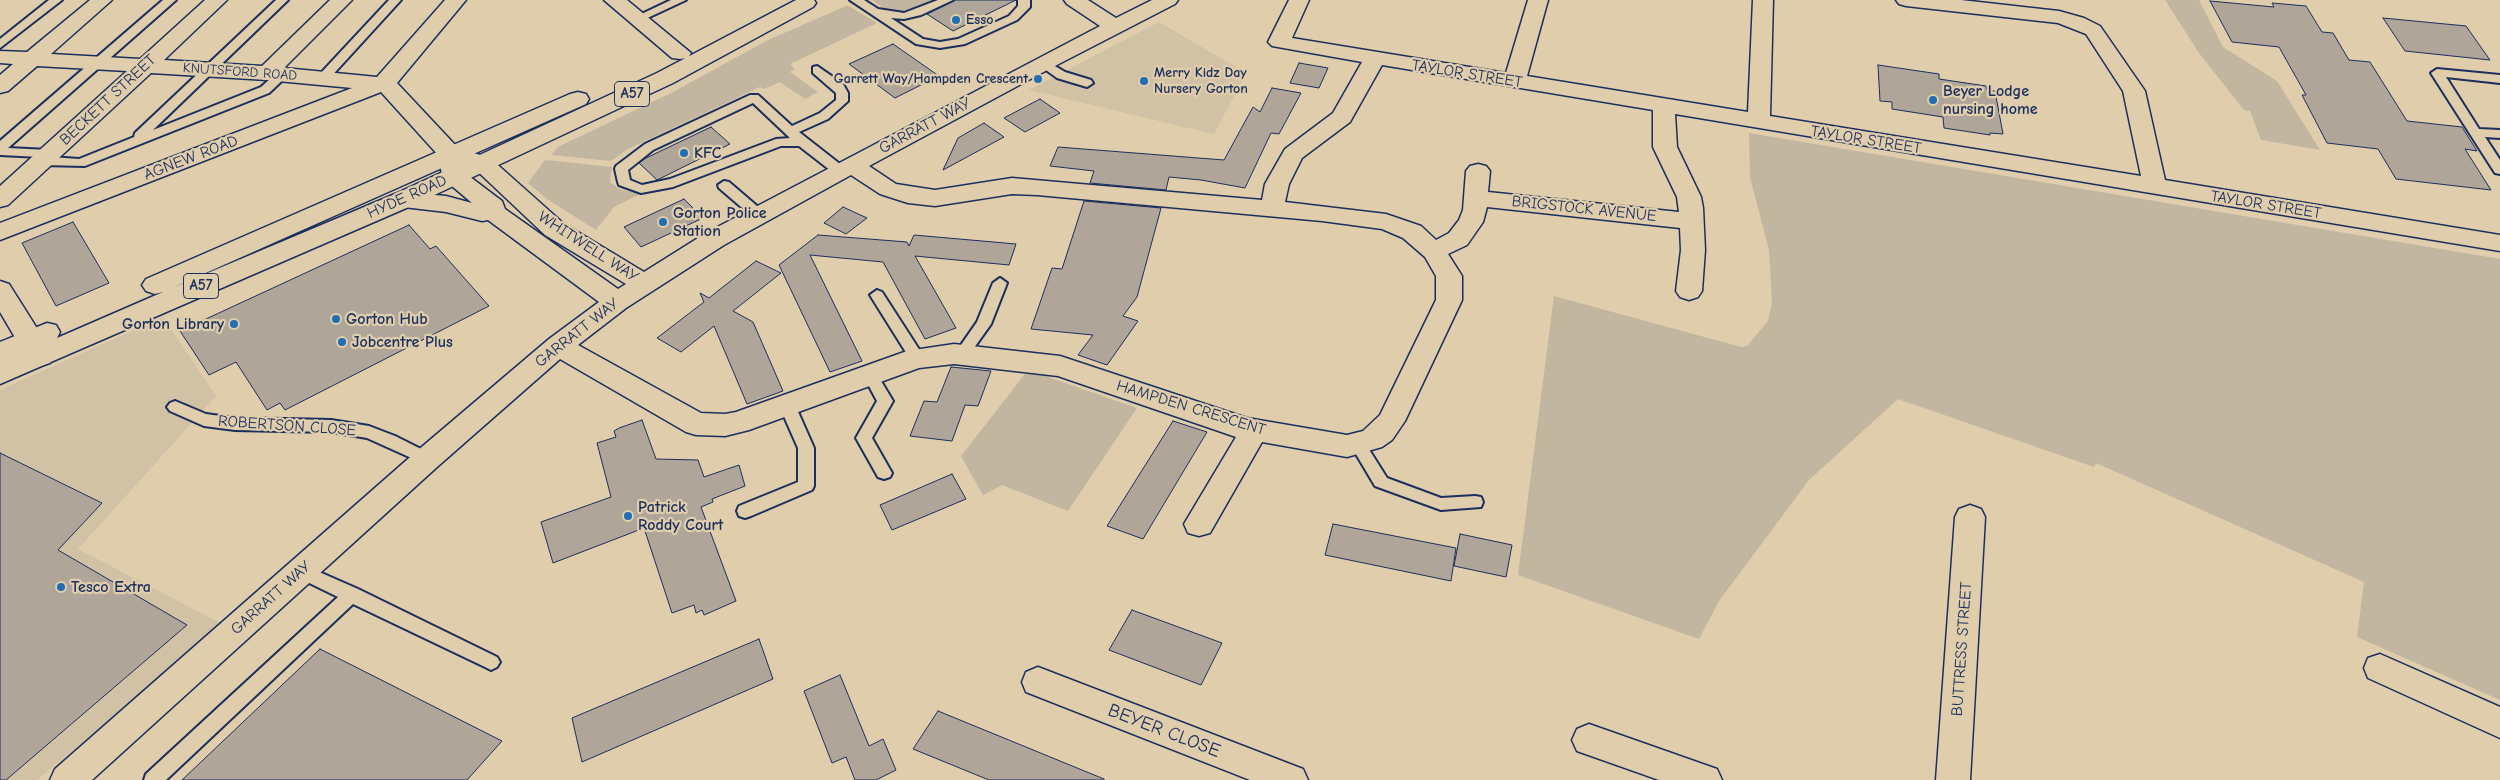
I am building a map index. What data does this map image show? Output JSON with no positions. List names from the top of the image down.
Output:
{
  "streets": {
    "main road": [
      "KNUTSFORD ROAD",
      "TAYLOR STREET",
      "A57",
      "BECKETT STREET",
      "GARRATT WAY",
      "AGNEW ROAD",
      "HYDE ROAD",
      "BRIGSTOCK AVENUE",
      "WHITWELL WAY",
      "HAMPDEN CRESCENT",
      "BUTTRESS STREET",
      "BEYER CLOSE"
    ],
    "lane": ["ROBERTSON CLOSE"]
  },
  "crossings": [
    ["KNUTSFORD ROAD", "BECKETT STREET"],
    ["KNUTSFORD ROAD", "AGNEW ROAD"],
    ["GARRATT WAY", "WHITWELL WAY"],
    ["GARRATT WAY", "HAMPDEN CRESCENT"],
    ["GARRATT WAY", "ROBERTSON CLOSE"],
    ["HYDE ROAD", "WHITWELL WAY"]
  ],
  "places": [
    "Esso",
    "Garrett Way/Hampden Crescent",
    "Merry Kidz Day Nursery Gorton",
    "Beyer Lodge nursing home",
    "KFC",
    "Gorton Police Station",
    "Gorton Hub",
    "Gorton Library",
    "Jobcentre Plus",
    "Patrick Roddy Court",
    "Tesco Extra"
  ]
}
